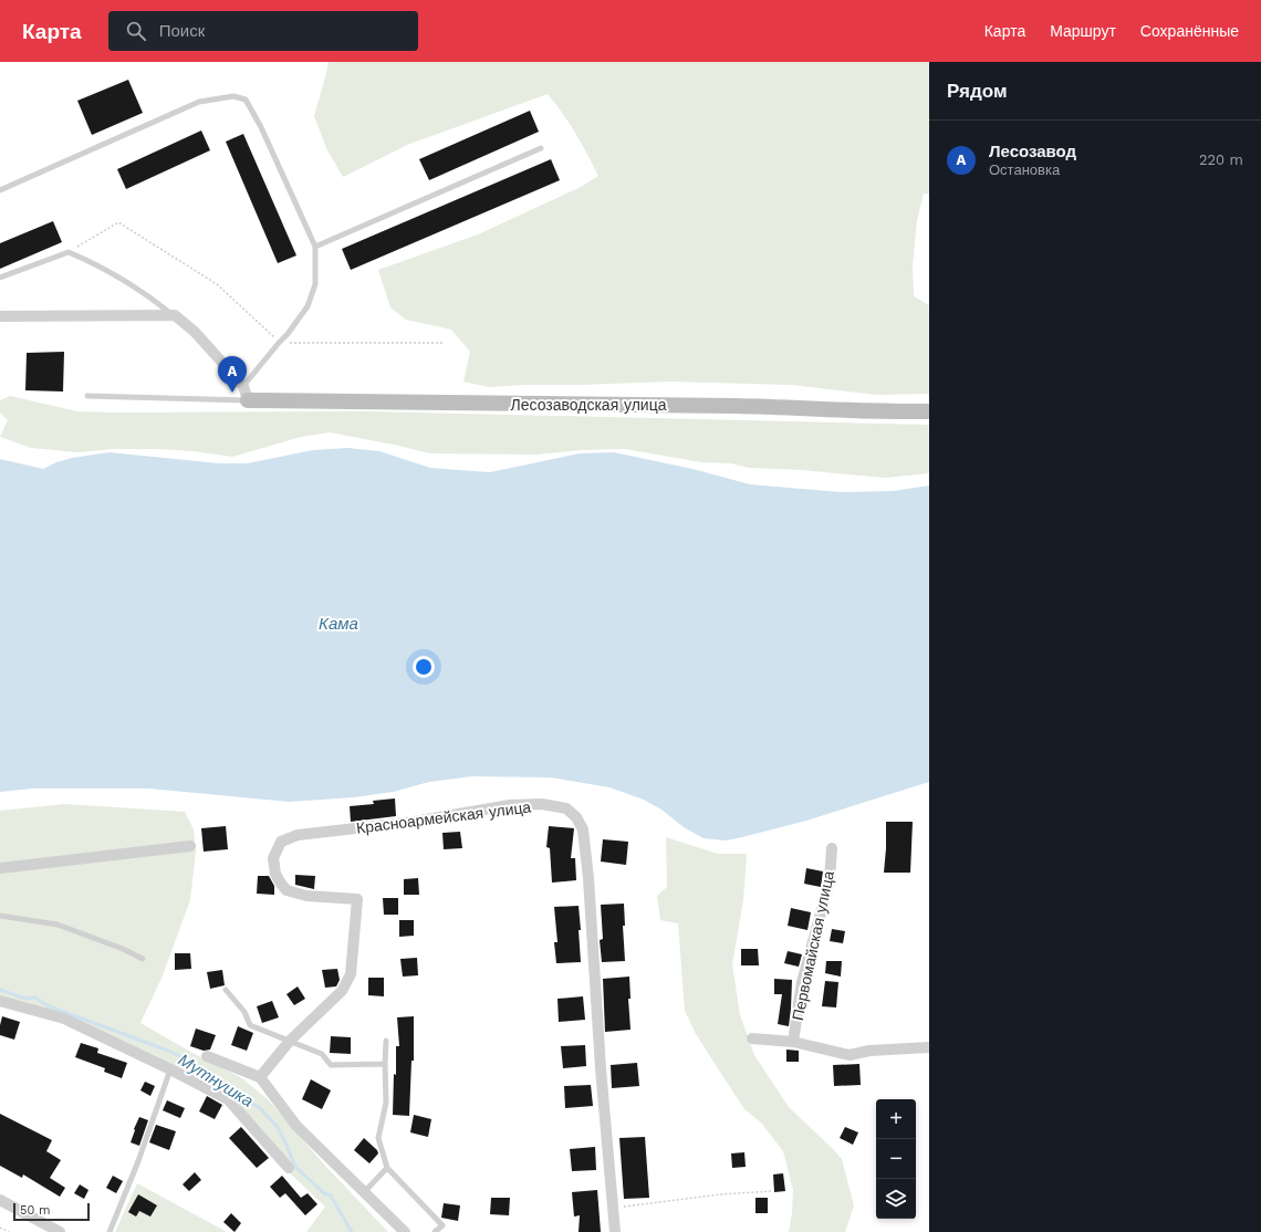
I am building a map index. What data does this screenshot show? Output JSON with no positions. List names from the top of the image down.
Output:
{
  "streets": {
    "street": ["Лесозаводская улица", "Красноармейская улица", "Первомайская улица"]
  },
  "water": ["Кама", "Мутнушка"],
  "scale_bar": "50 m",
  "page": {
    "header": "Карта",
    "search": "Поиск",
    "nav": ["Карта", "Маршрут", "Сохранённые"],
    "heading": "Рядом",
    "list": [
      {
        "mark": "A",
        "name": "Лесозавод",
        "note": "Остановка",
        "value": "220 m"
      }
    ],
    "pins": "A",
    "map_buttons": ["+", "−"],
    "scale": "50 m"
  }
}
